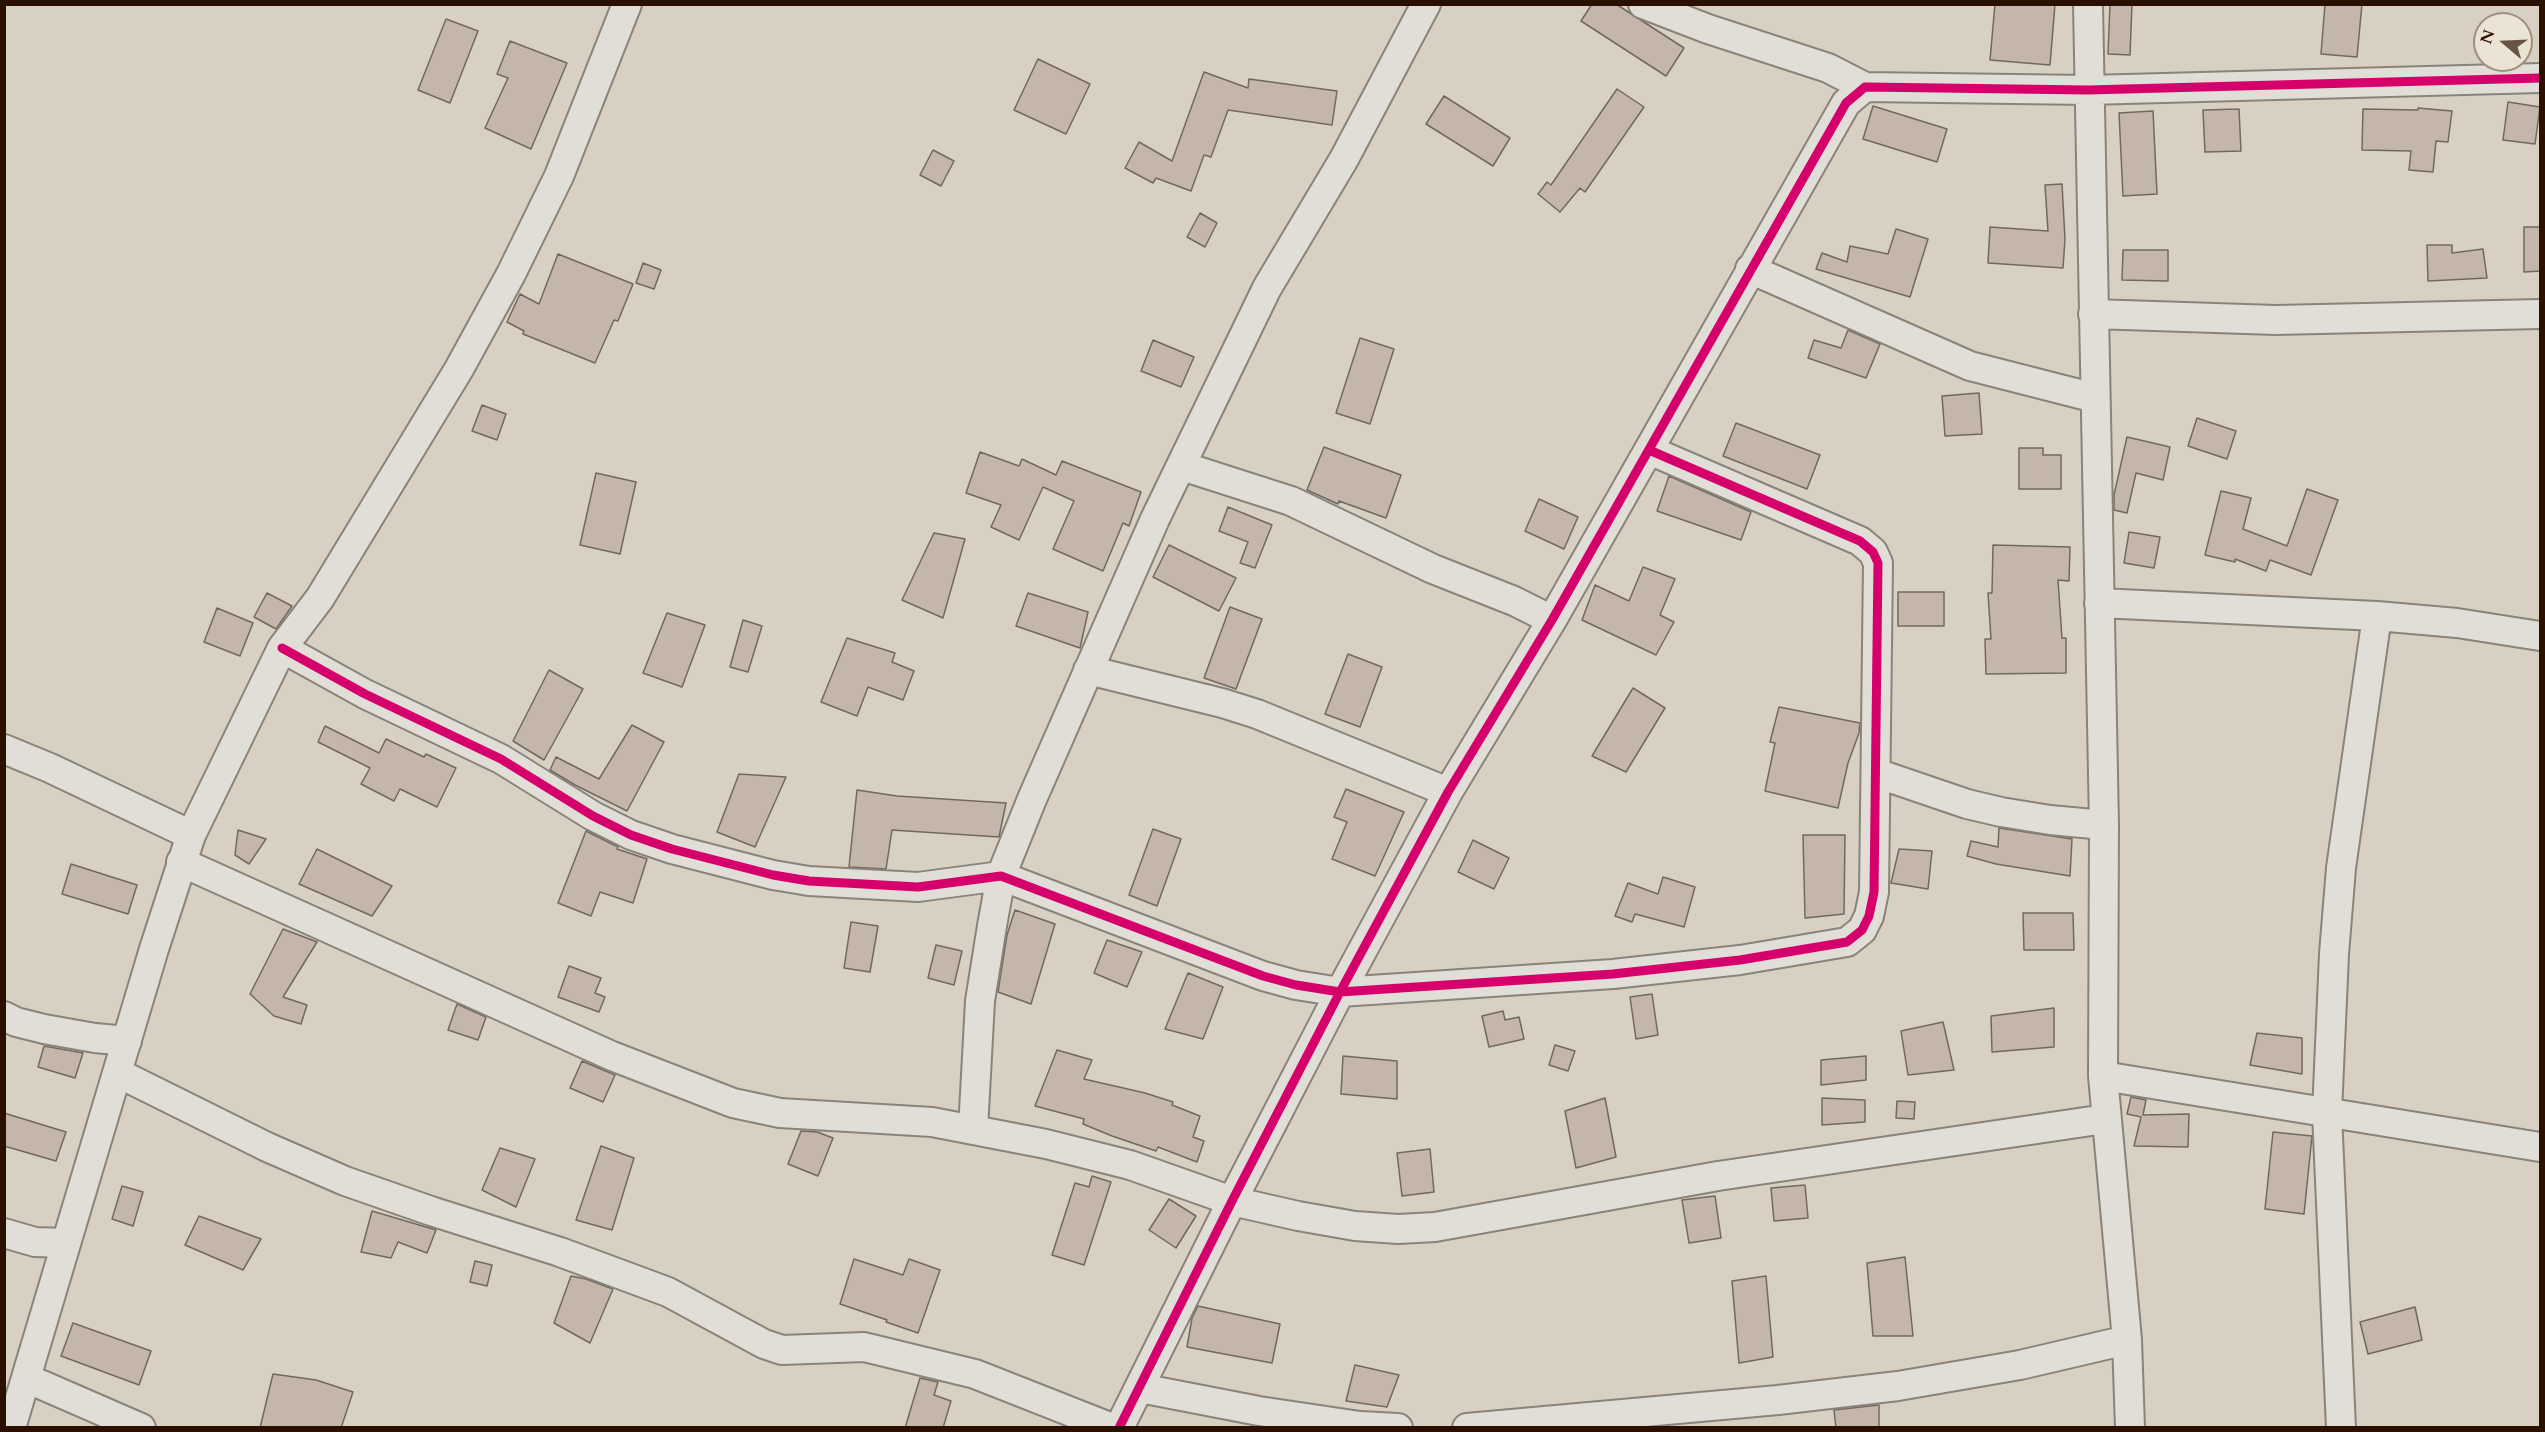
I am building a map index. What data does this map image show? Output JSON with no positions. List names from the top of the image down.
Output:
{
  "north": "left"
}
